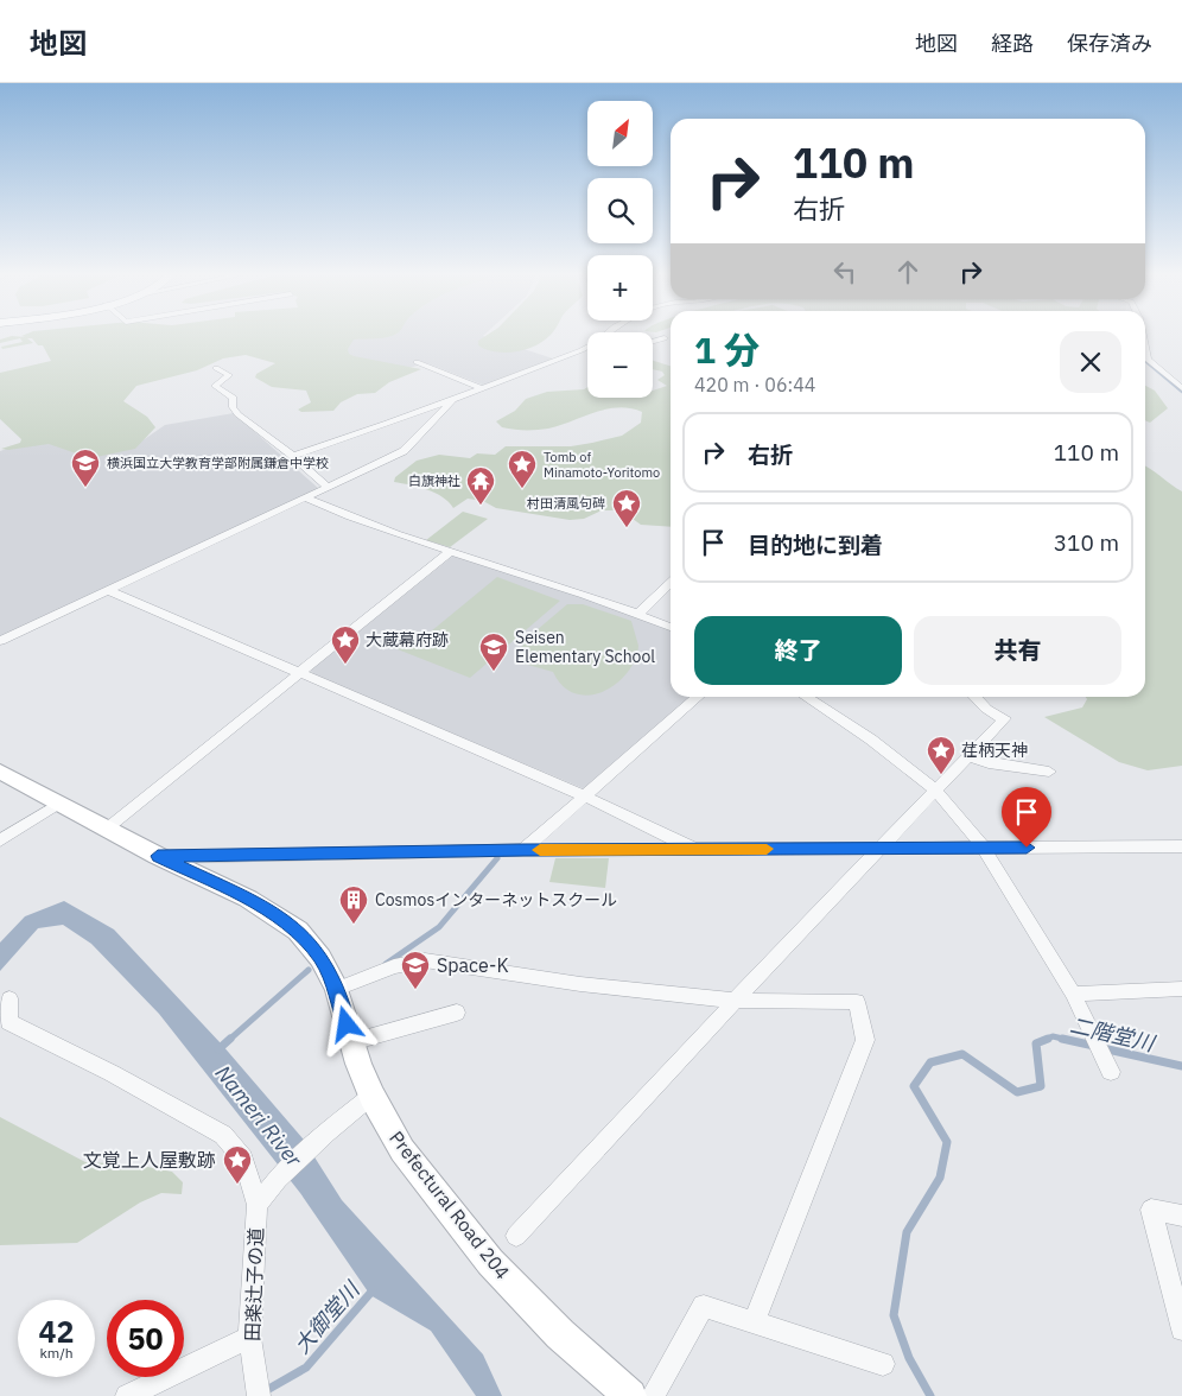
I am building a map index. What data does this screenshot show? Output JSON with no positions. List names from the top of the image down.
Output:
{
  "streets": {
    "main road": ["Prefectural Road 204"],
    "street": ["田楽辻子の道"]
  },
  "crossings": [
    ["Prefectural Road 204", "田楽辻子の道"]
  ],
  "water": ["二階堂川", "Nameri River", "大御堂川"],
  "places": {
    "school or university": ["横浜国立大学教育学部附属鎌倉中学校", "Seisen Elementary School", "Space-K"],
    "place": [
      "Tomb of Minamoto-Yoritomo",
      "村田清風句碑",
      "大蔵幕府跡",
      "荏柄天神",
      "文覚上人屋敷跡"
    ],
    "temple": ["白旗神社"],
    "building": ["Cosmosインターネットスクール"]
  },
  "north": "top right",
  "page": {
    "header": "地図",
    "nav": ["地図", "経路", "保存済み"],
    "map_buttons": ["+", "−"],
    "turn": ["110 m", "右折"],
    "heading": ["1 分", "420 m · 06:44"],
    "list": [
      {
        "name": "右折",
        "value": "110 m"
      },
      {
        "name": "目的地に到着",
        "value": "310 m"
      }
    ],
    "buttons": ["終了", "共有"],
    "speed": "42 km/h",
    "limit": "50"
  }
}
